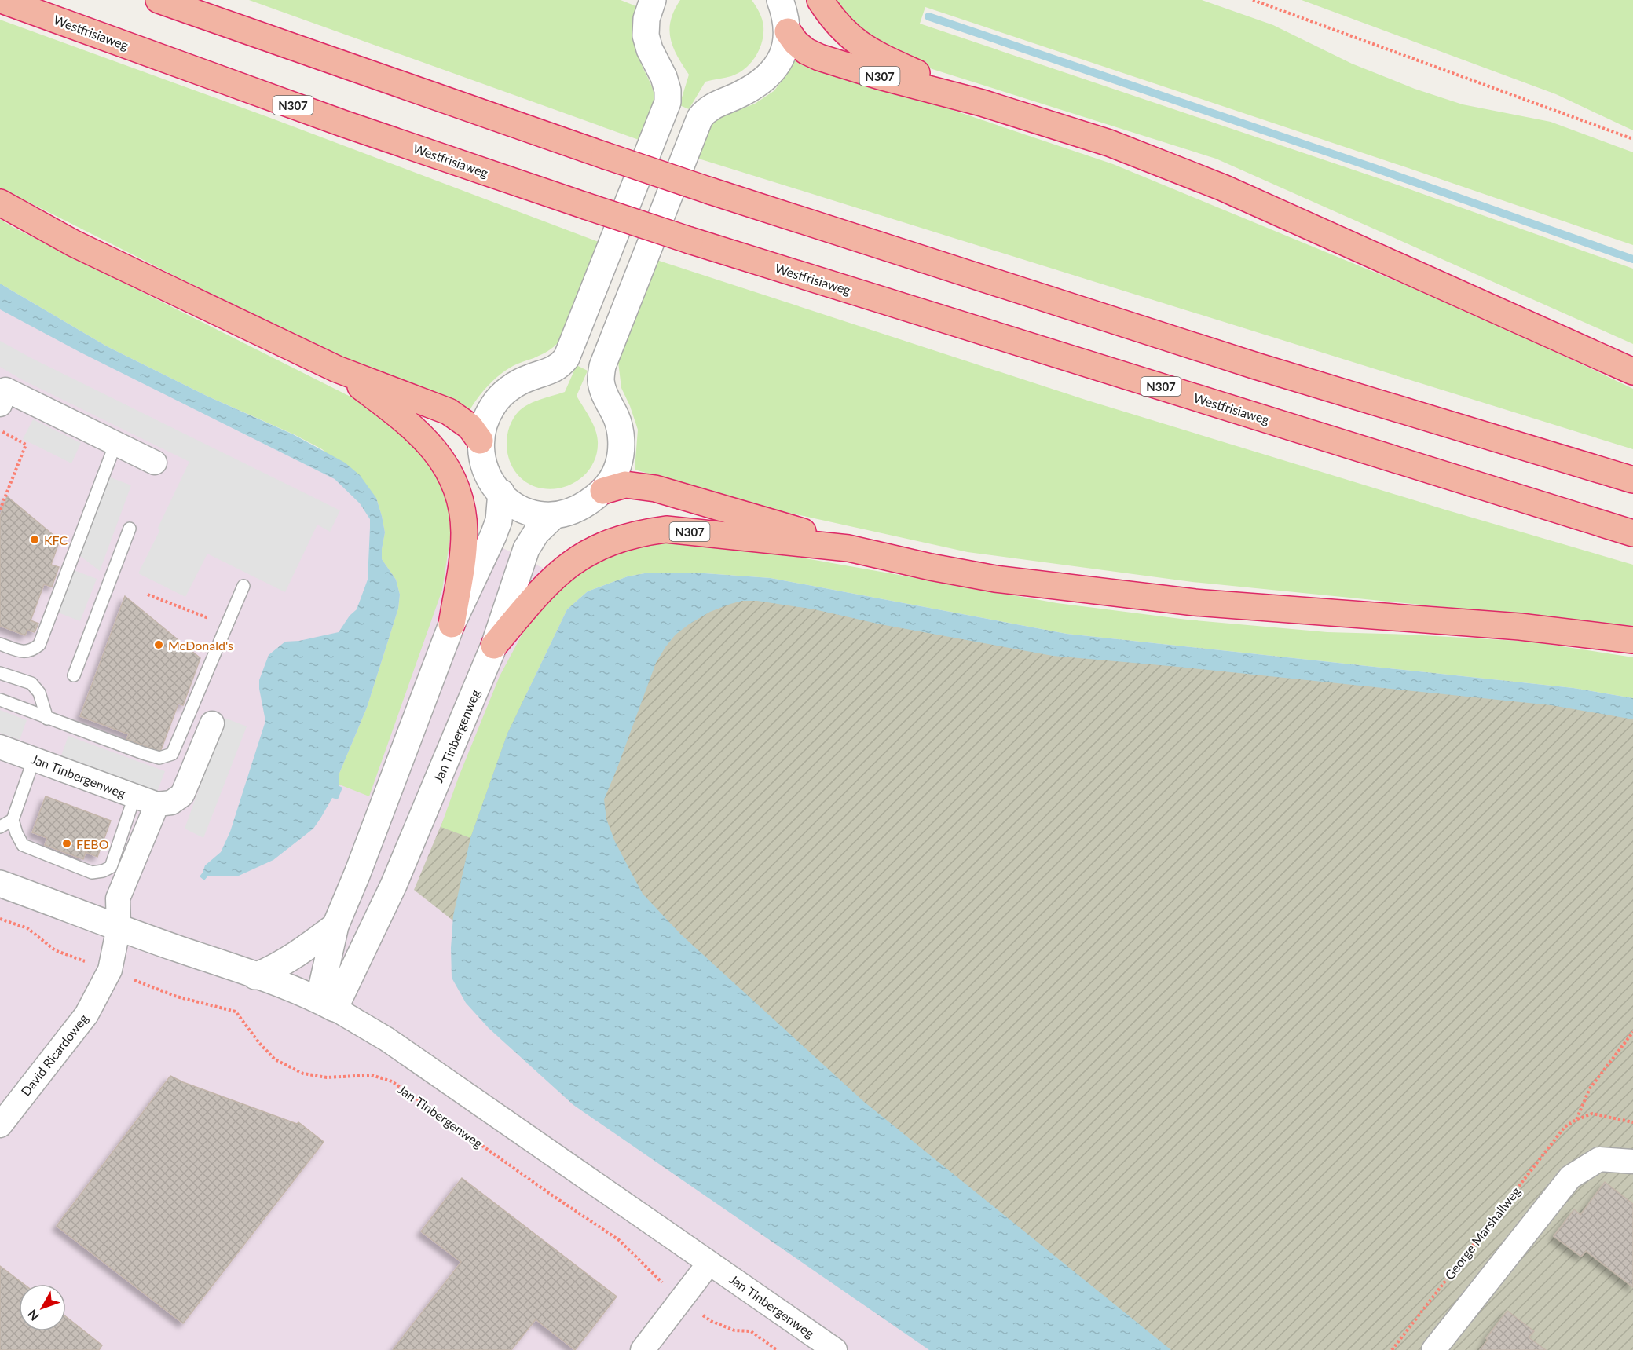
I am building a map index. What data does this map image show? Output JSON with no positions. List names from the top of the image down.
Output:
{
  "streets": {
    "highway": ["Westfrisiaweg", "N307"],
    "street": ["Jan Tinbergenweg", "David Ricardoweg"],
    "path": ["George Marshallweg"]
  },
  "crossings": [
    ["N307", "Jan Tinbergenweg"],
    ["Jan Tinbergenweg", "David Ricardoweg"]
  ],
  "places": ["KFC", "McDonald's", "FEBO"],
  "north": "bottom left"
}
